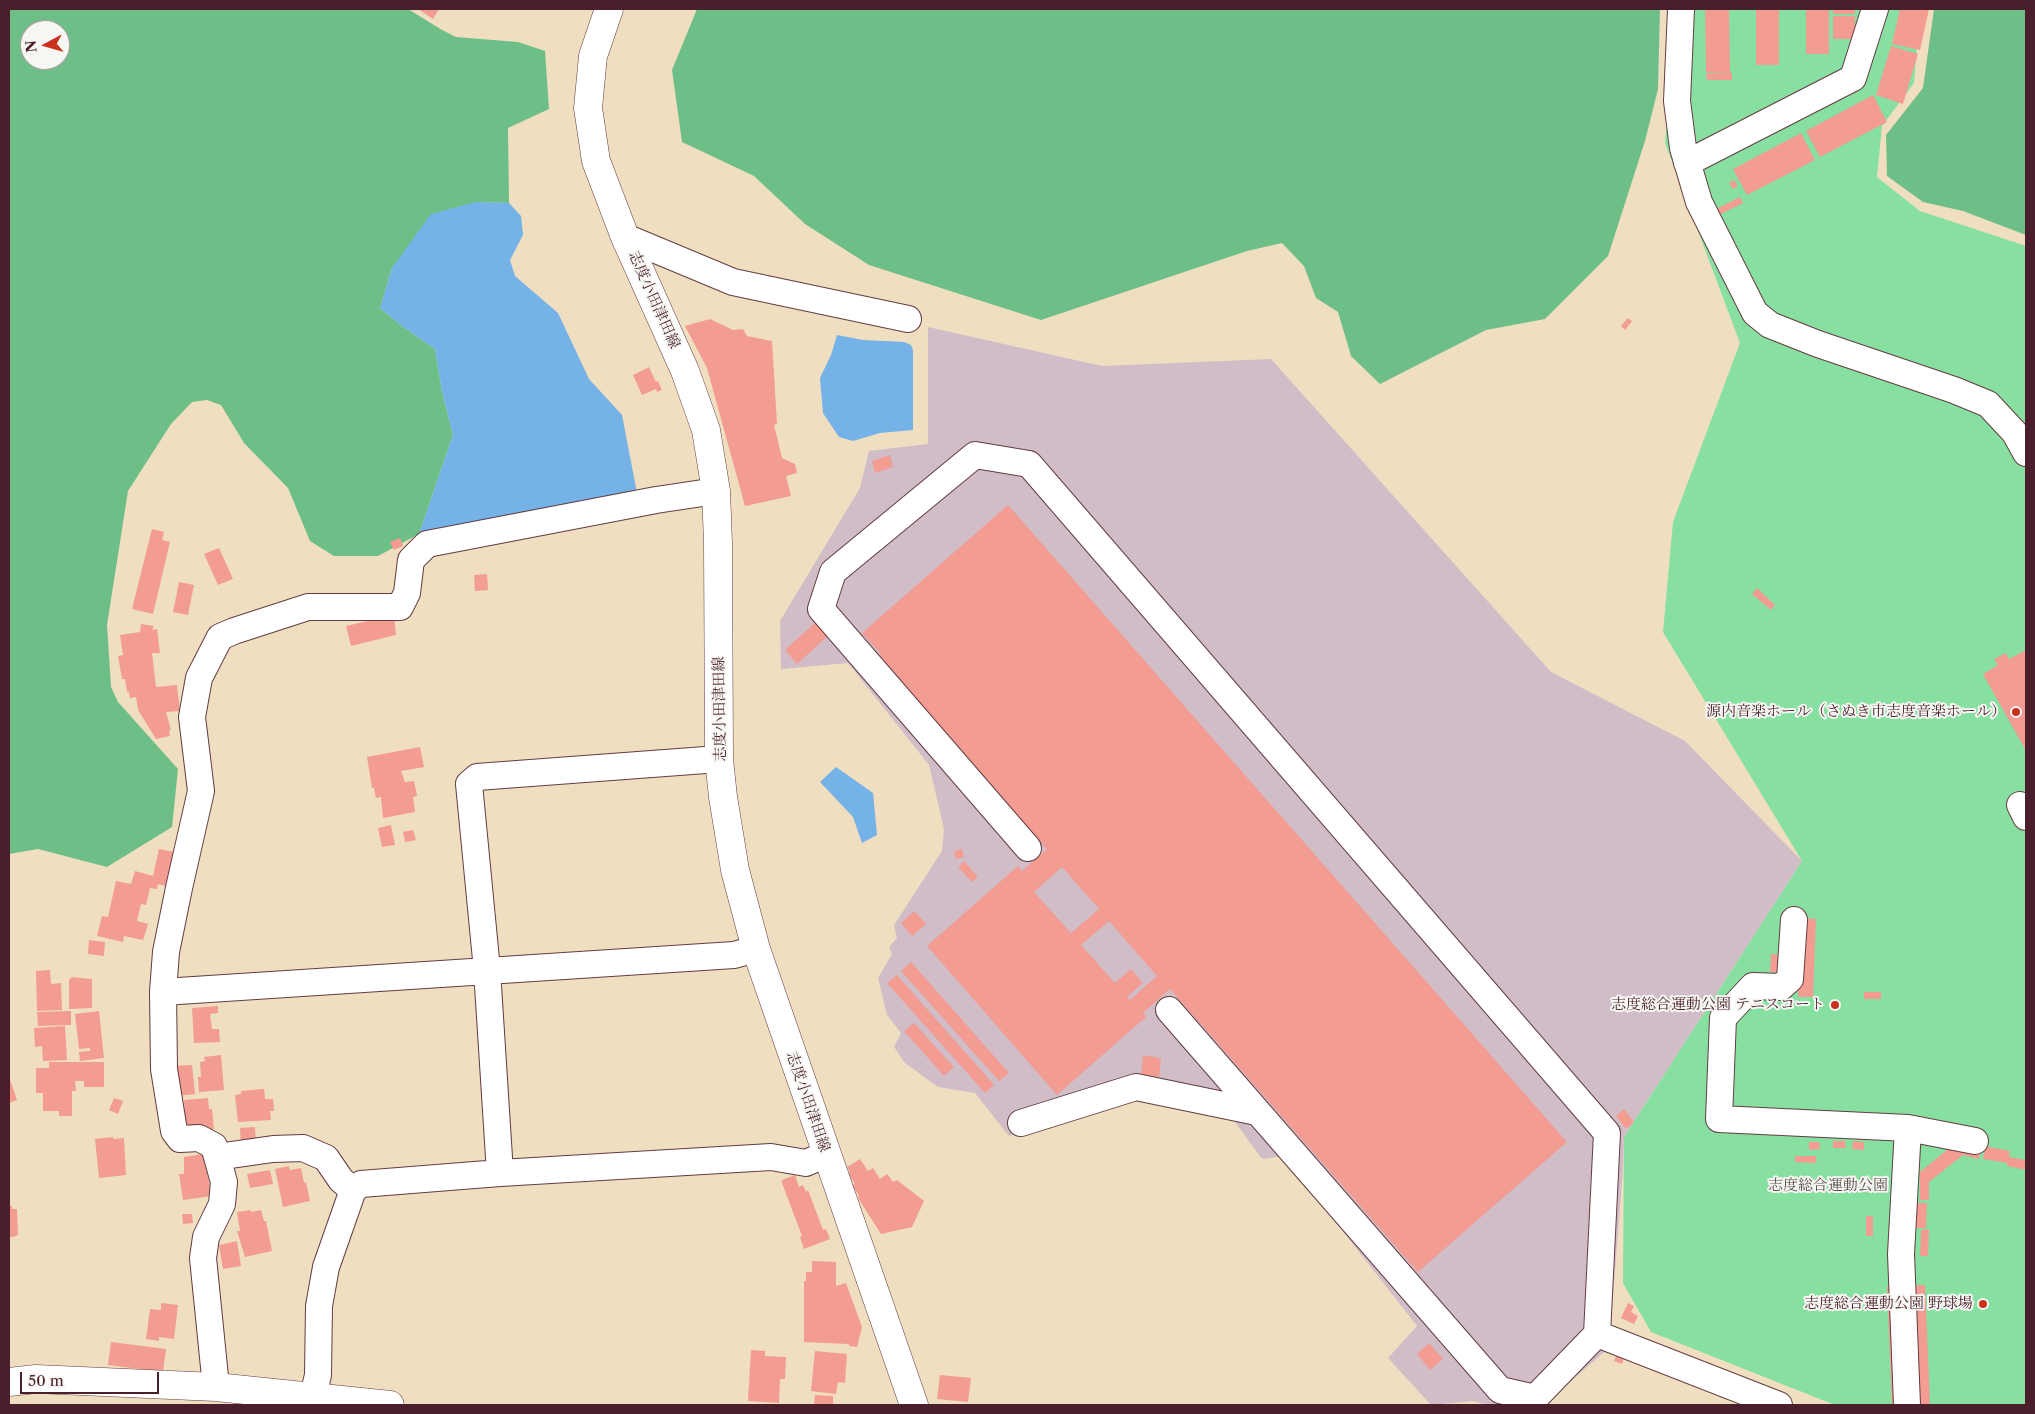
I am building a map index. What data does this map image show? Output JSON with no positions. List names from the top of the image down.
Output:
{
  "streets": {
    "main road": ["志度小田津田線"]
  },
  "parks": ["志度総合運動公園"],
  "places": ["源内音楽ホール（さぬき市志度音楽ホール）", "志度総合運動公園 テニスコート", "志度総合運動公園 野球場"],
  "scale_bar": "50 m",
  "north": "left"
}
